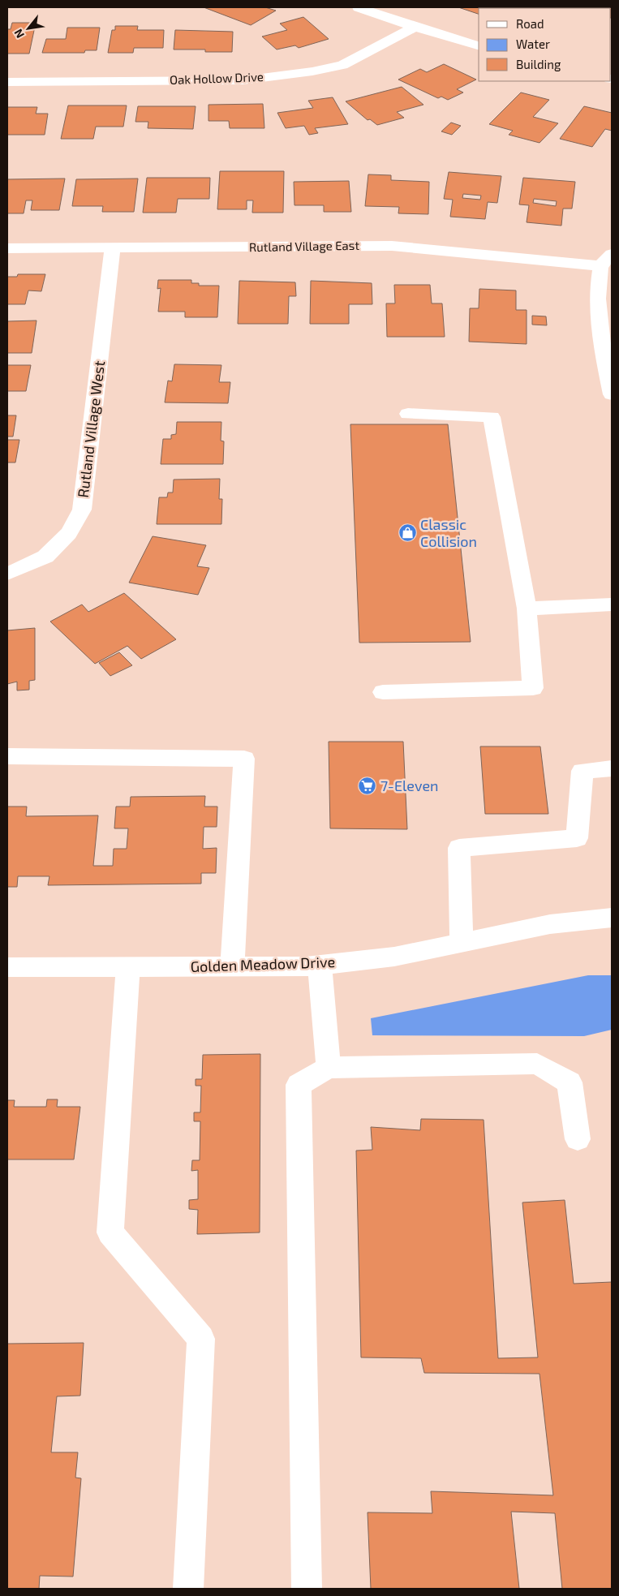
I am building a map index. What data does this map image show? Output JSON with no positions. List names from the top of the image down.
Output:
{
  "streets": {
    "street": [
      "Oak Hollow Drive",
      "Rutland Village East",
      "Rutland Village West",
      "Golden Meadow Drive"
    ]
  },
  "crossings": [
    ["Rutland Village East", "Rutland Village West"]
  ],
  "places": {
    "shop": ["Classic Collision"],
    "supermarket": ["7-Eleven"]
  },
  "legend": ["Road", "Water", "Building"],
  "north": "bottom left"
}
